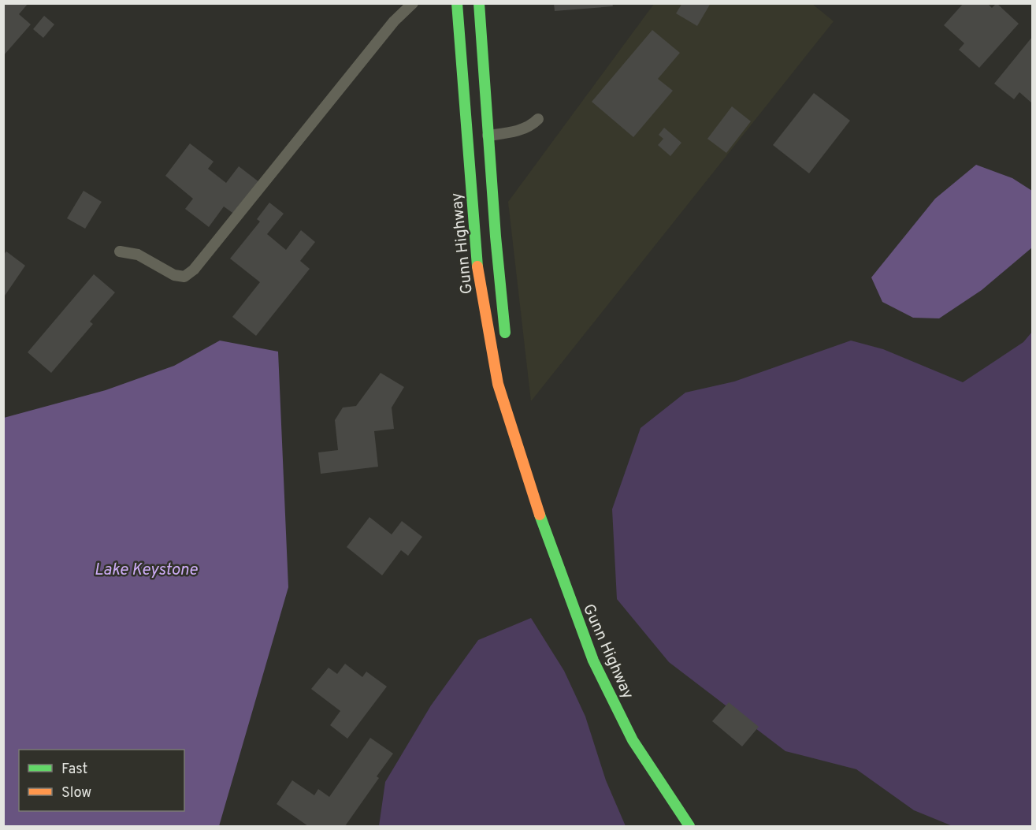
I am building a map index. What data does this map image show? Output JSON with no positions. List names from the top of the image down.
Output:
{
  "streets": {
    "main road": ["Gunn Highway"]
  },
  "water": ["Lake Keystone"],
  "legend": ["Fast", "Slow"]
}
